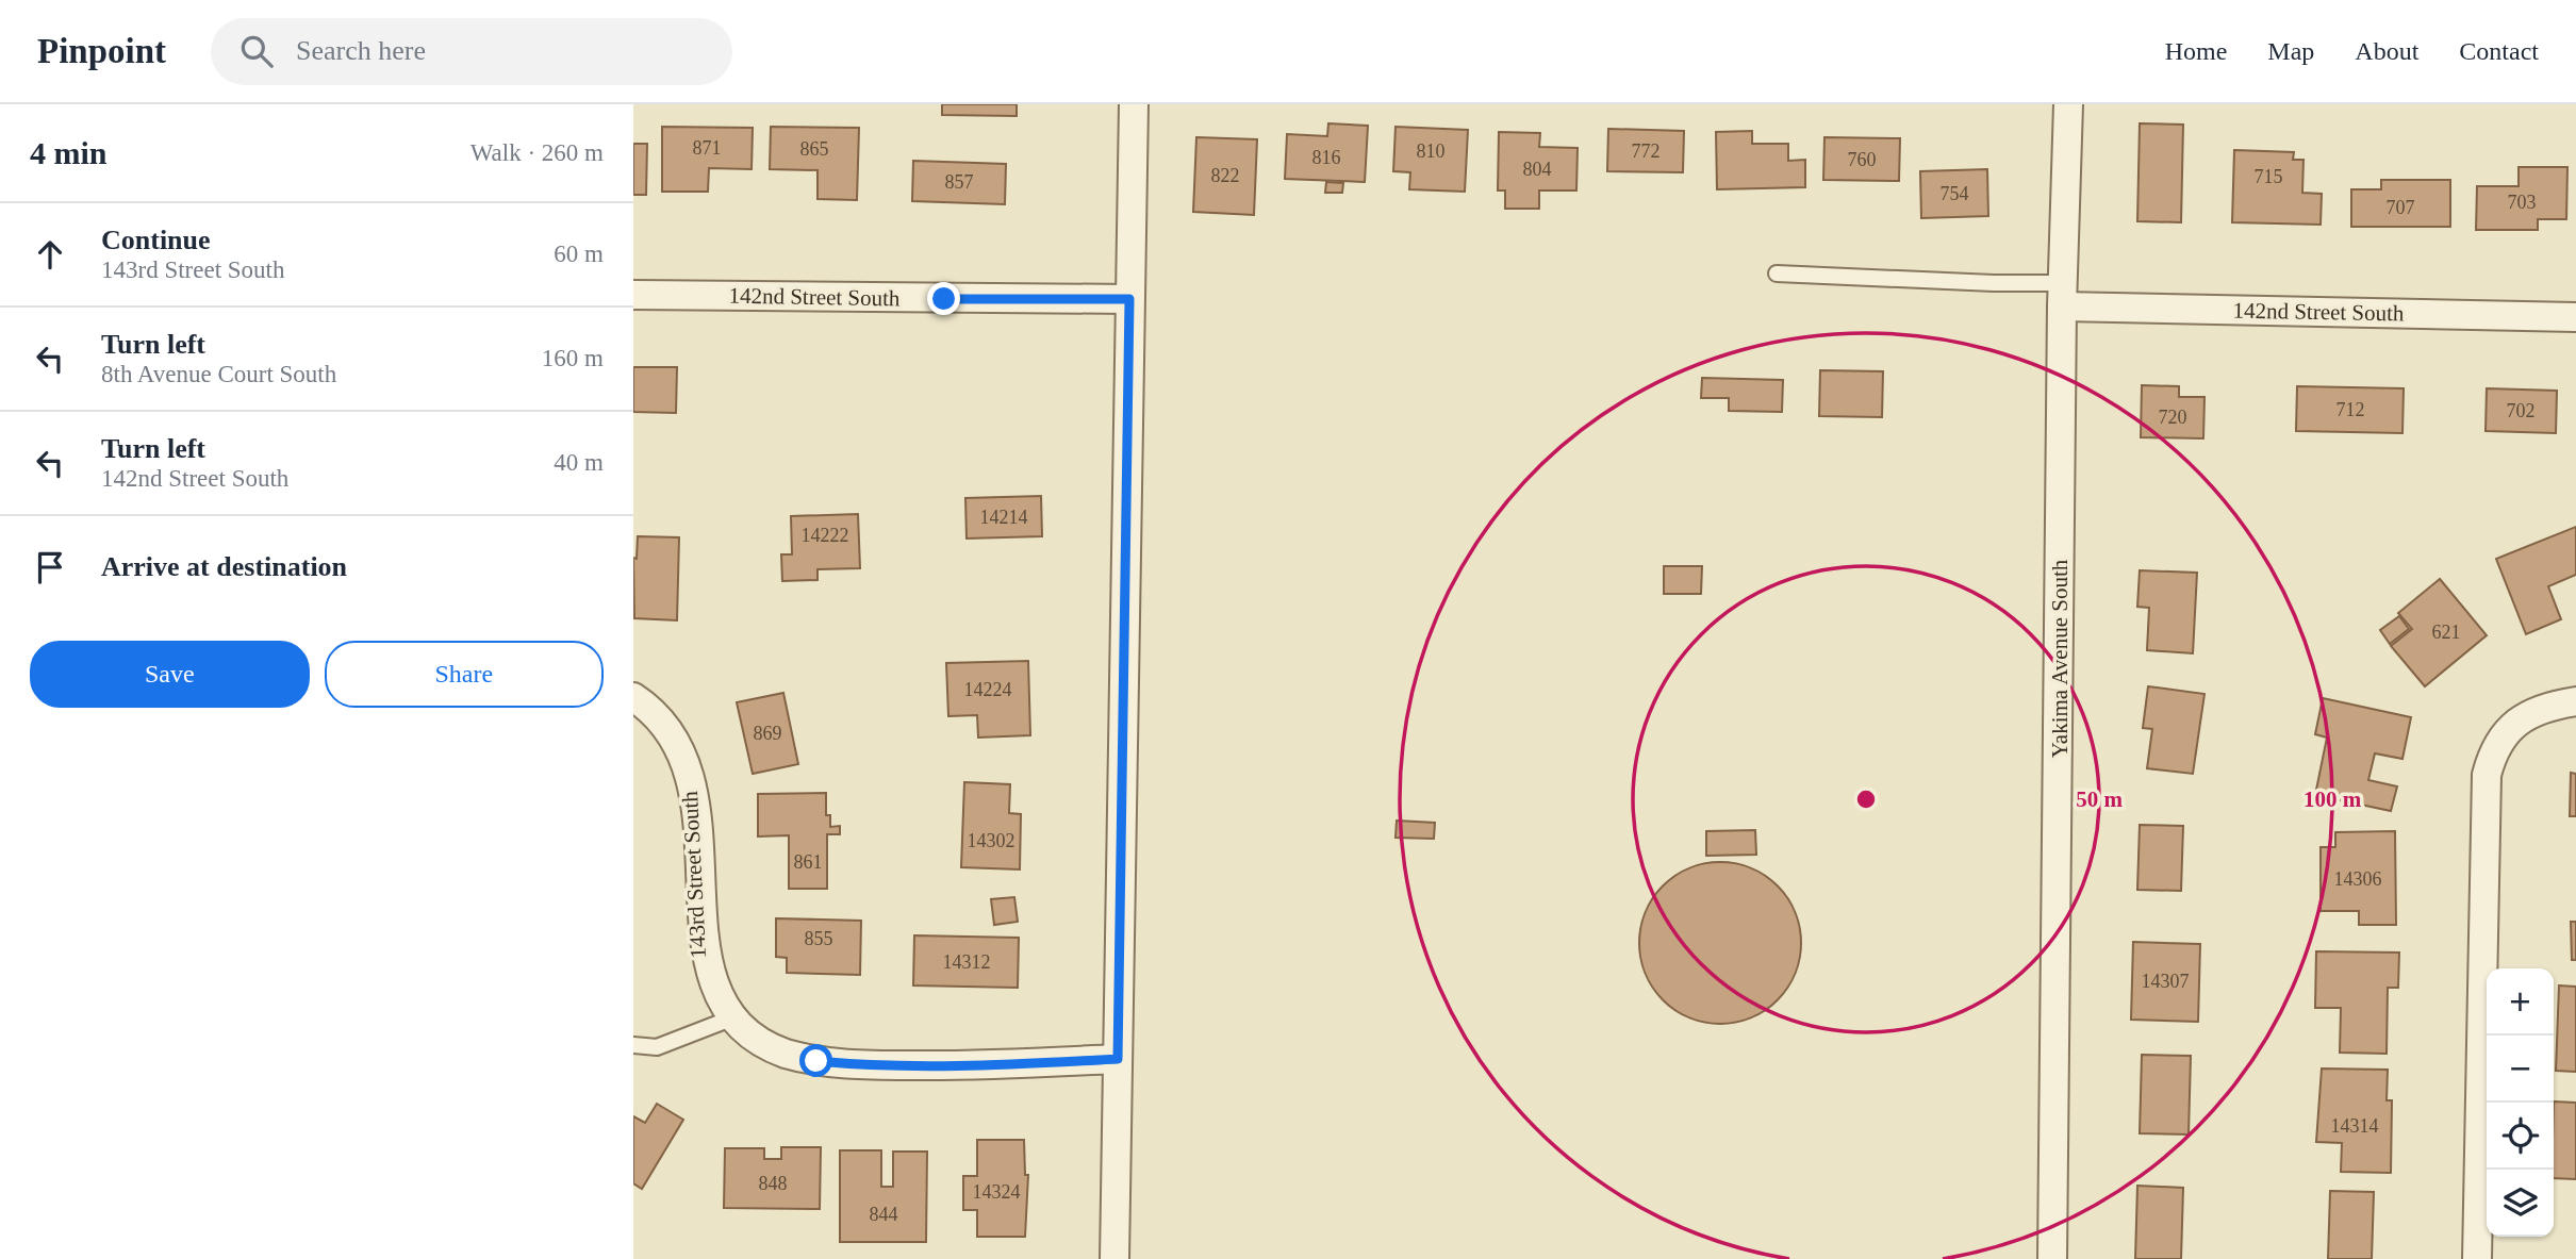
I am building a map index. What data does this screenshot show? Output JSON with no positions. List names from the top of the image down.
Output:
{
  "streets": {
    "street": ["142nd Street South", "Yakima Avenue South", "143rd Street South"]
  },
  "crossings": [
    ["142nd Street South", "Yakima Avenue South"]
  ],
  "house_numbers": [
    "871",
    "865",
    "810",
    "772",
    "816",
    "760",
    "804",
    "822",
    "715",
    "857",
    "754",
    "703",
    "707",
    "712",
    "702",
    "720",
    "14214",
    "14222",
    "621",
    "14224",
    "869",
    "14302",
    "861",
    "14306",
    "855",
    "14312",
    "14307",
    "14314",
    "848",
    "14324",
    "844"
  ],
  "page": {
    "header": "Pinpoint",
    "search": "Search here",
    "nav": [
      "Home",
      "Map",
      "About",
      "Contact"
    ],
    "heading": ["4 min", "Walk · 260 m"],
    "list": [
      ["Continue", "143rd Street South", "60 m"],
      ["Turn left", "8th Avenue Court South", "160 m"],
      ["Turn left", "142nd Street South", "40 m"],
      "Arrive at destination"
    ],
    "buttons": ["Save", "Share"],
    "map_buttons": ["+", "−"]
  },
  "rings": ["50 m", "100 m"]
}
